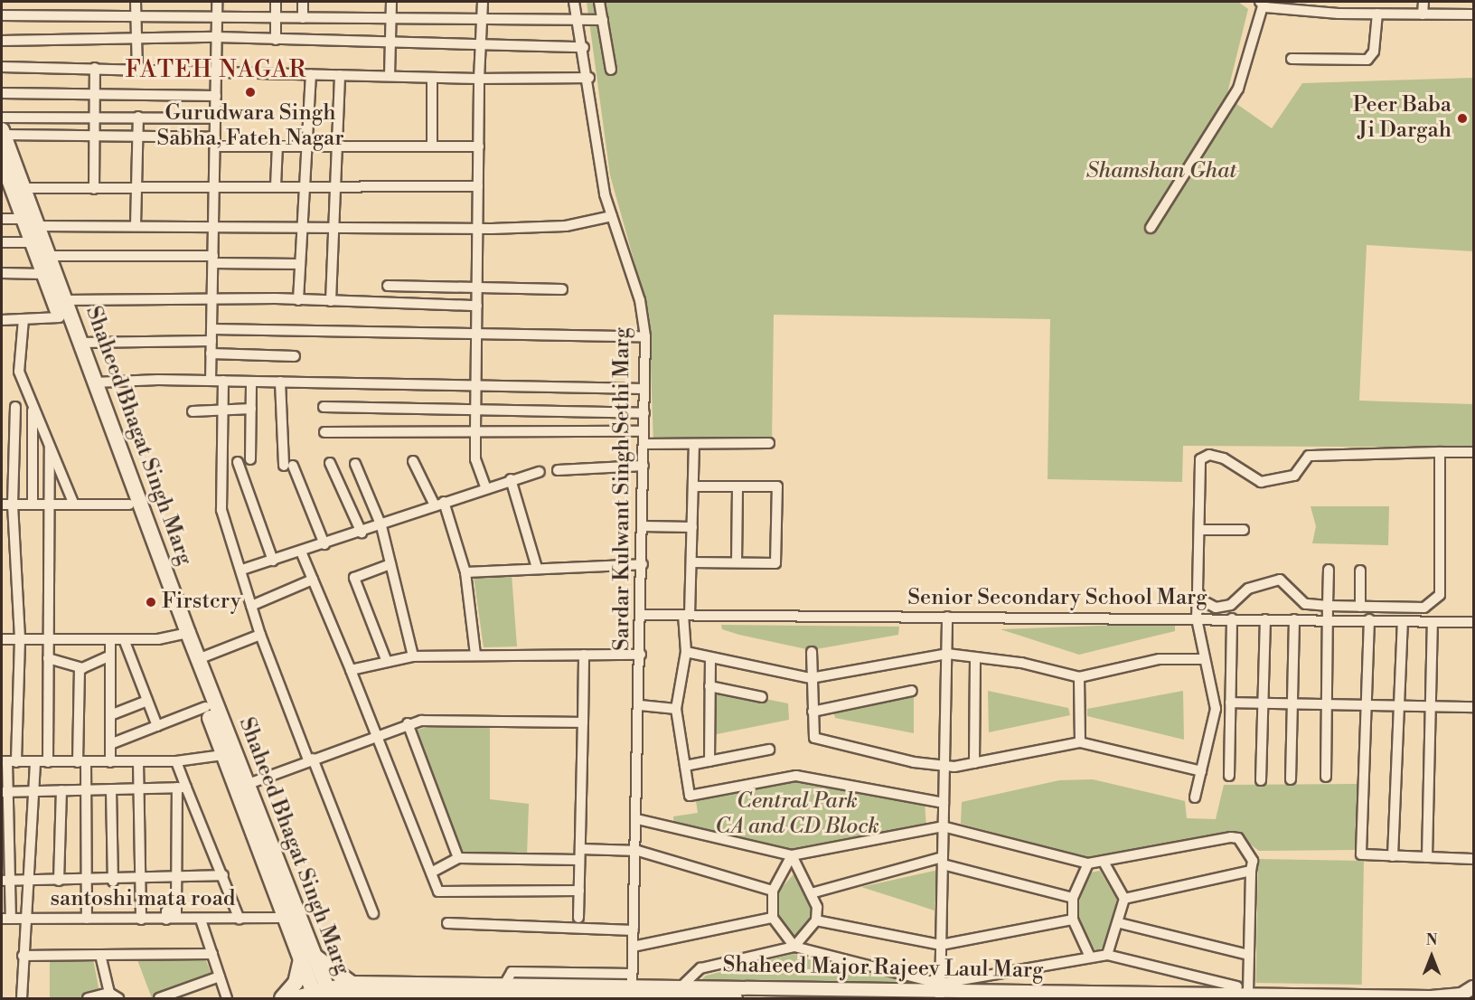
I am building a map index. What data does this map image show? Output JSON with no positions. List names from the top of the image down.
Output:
{
  "streets": {
    "main road": ["Shaheed Bhagat Singh Marg"],
    "street": [
      "Sardar Kulwant Singh Sethi Marg",
      "Senior Secondary School Marg",
      "santoshi mata road",
      "Shaheed Major Rajeev Laul Marg"
    ]
  },
  "crossings": [
    ["Shaheed Bhagat Singh Marg", "santoshi mata road"],
    ["Shaheed Bhagat Singh Marg", "Shaheed Major Rajeev Laul Marg"],
    ["Sardar Kulwant Singh Sethi Marg", "Senior Secondary School Marg"],
    ["Sardar Kulwant Singh Sethi Marg", "Shaheed Major Rajeev Laul Marg"]
  ],
  "districts": ["FATEH NAGAR"],
  "parks": ["Shamshan Ghat", "Central Park CA and CD Block"],
  "places": ["Gurudwara Singh Sabha, Fateh Nagar", "Peer Baba Ji Dargah", "Firstcry"],
  "north": "top"
}
